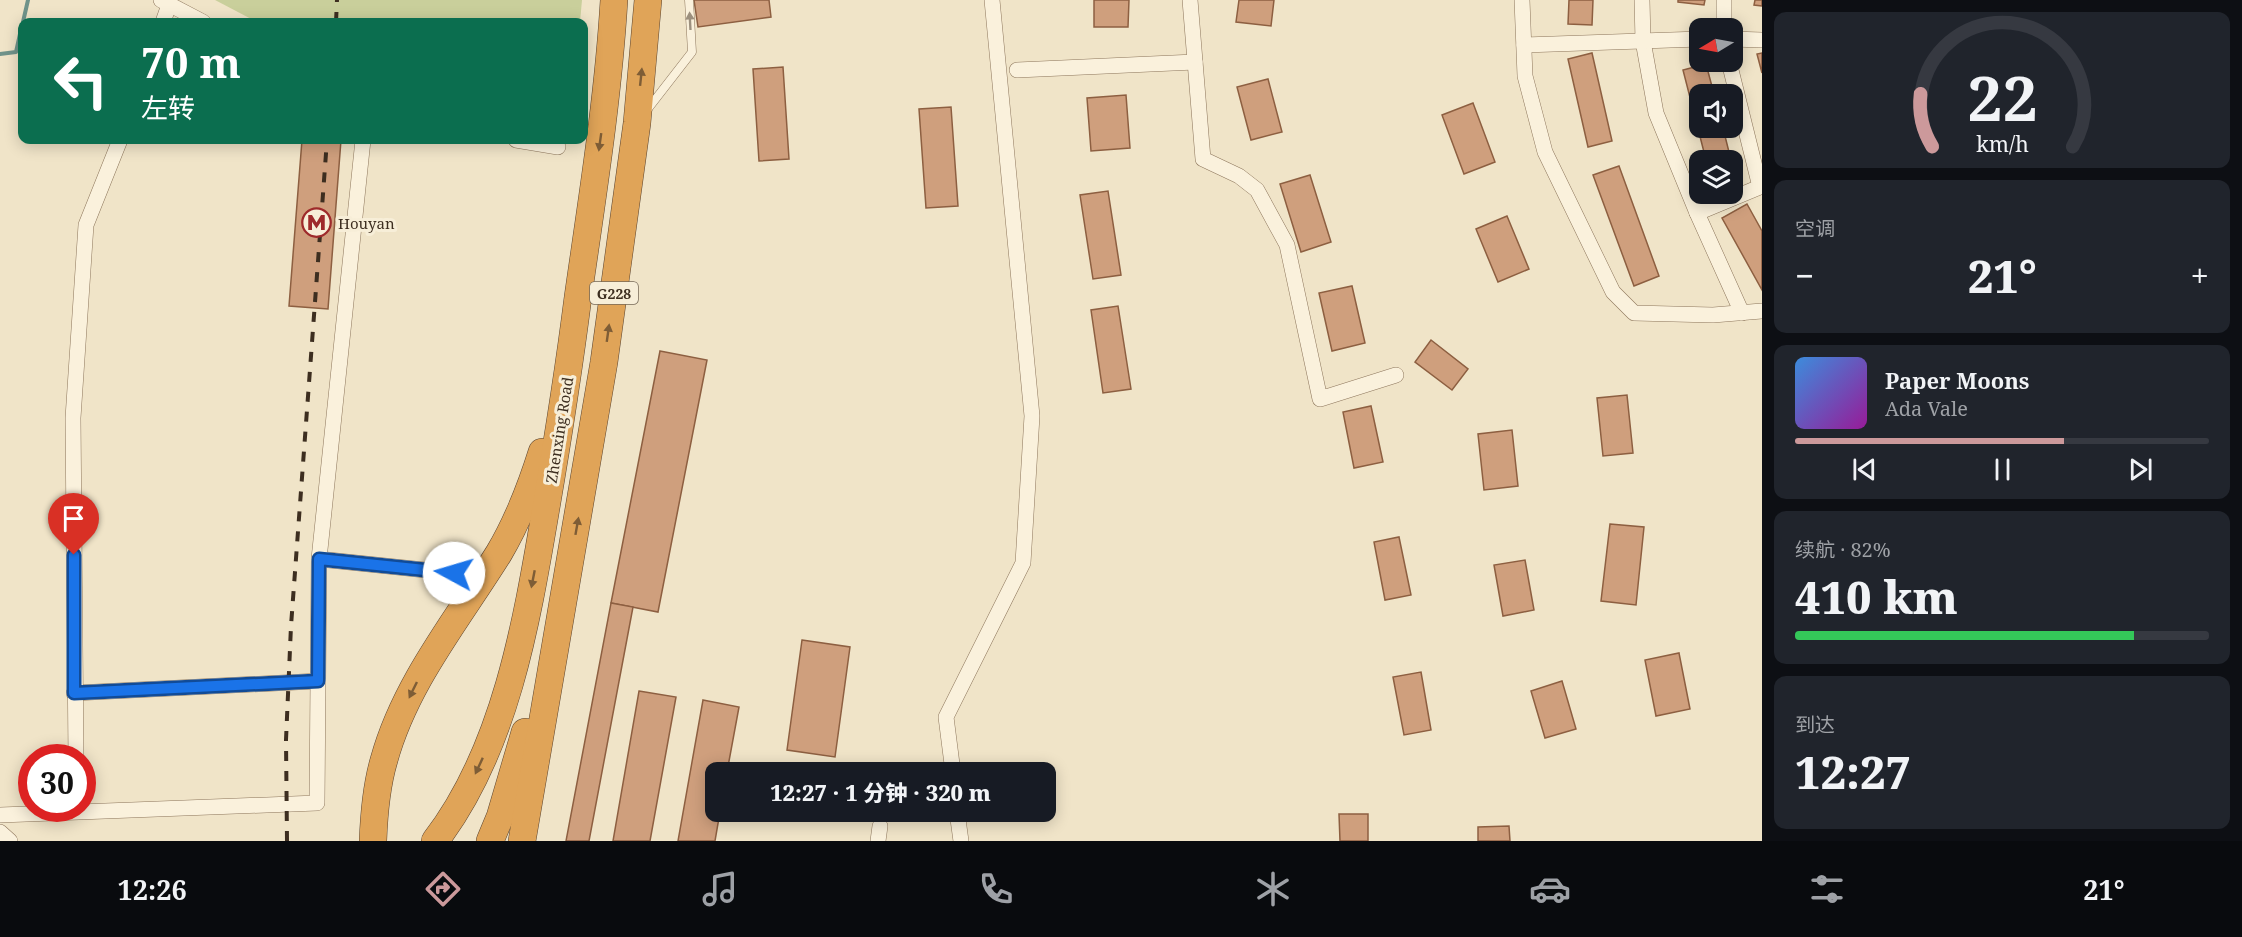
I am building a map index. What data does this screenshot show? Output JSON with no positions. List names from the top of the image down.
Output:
{
  "streets": {
    "highway": ["G228", "Zhenxing Road"]
  },
  "places": {
    "metro station": ["Houyan"]
  },
  "north": "left",
  "page": {
    "turn": ["70 m", "左转"],
    "tile": [
      "空调",
      ["续航 · 82%", "410 km"],
      ["到达", "12:27"]
    ],
    "heat": ["−", "21°", "+"],
    "song": ["Paper Moons", "Ada Vale"],
    "limit": "30",
    "trip": "12:27 · 1 分钟 · 320 m",
    "tabs": ["12:26", "21°"],
    "gauge": ["22", "km/h"]
  }
}
